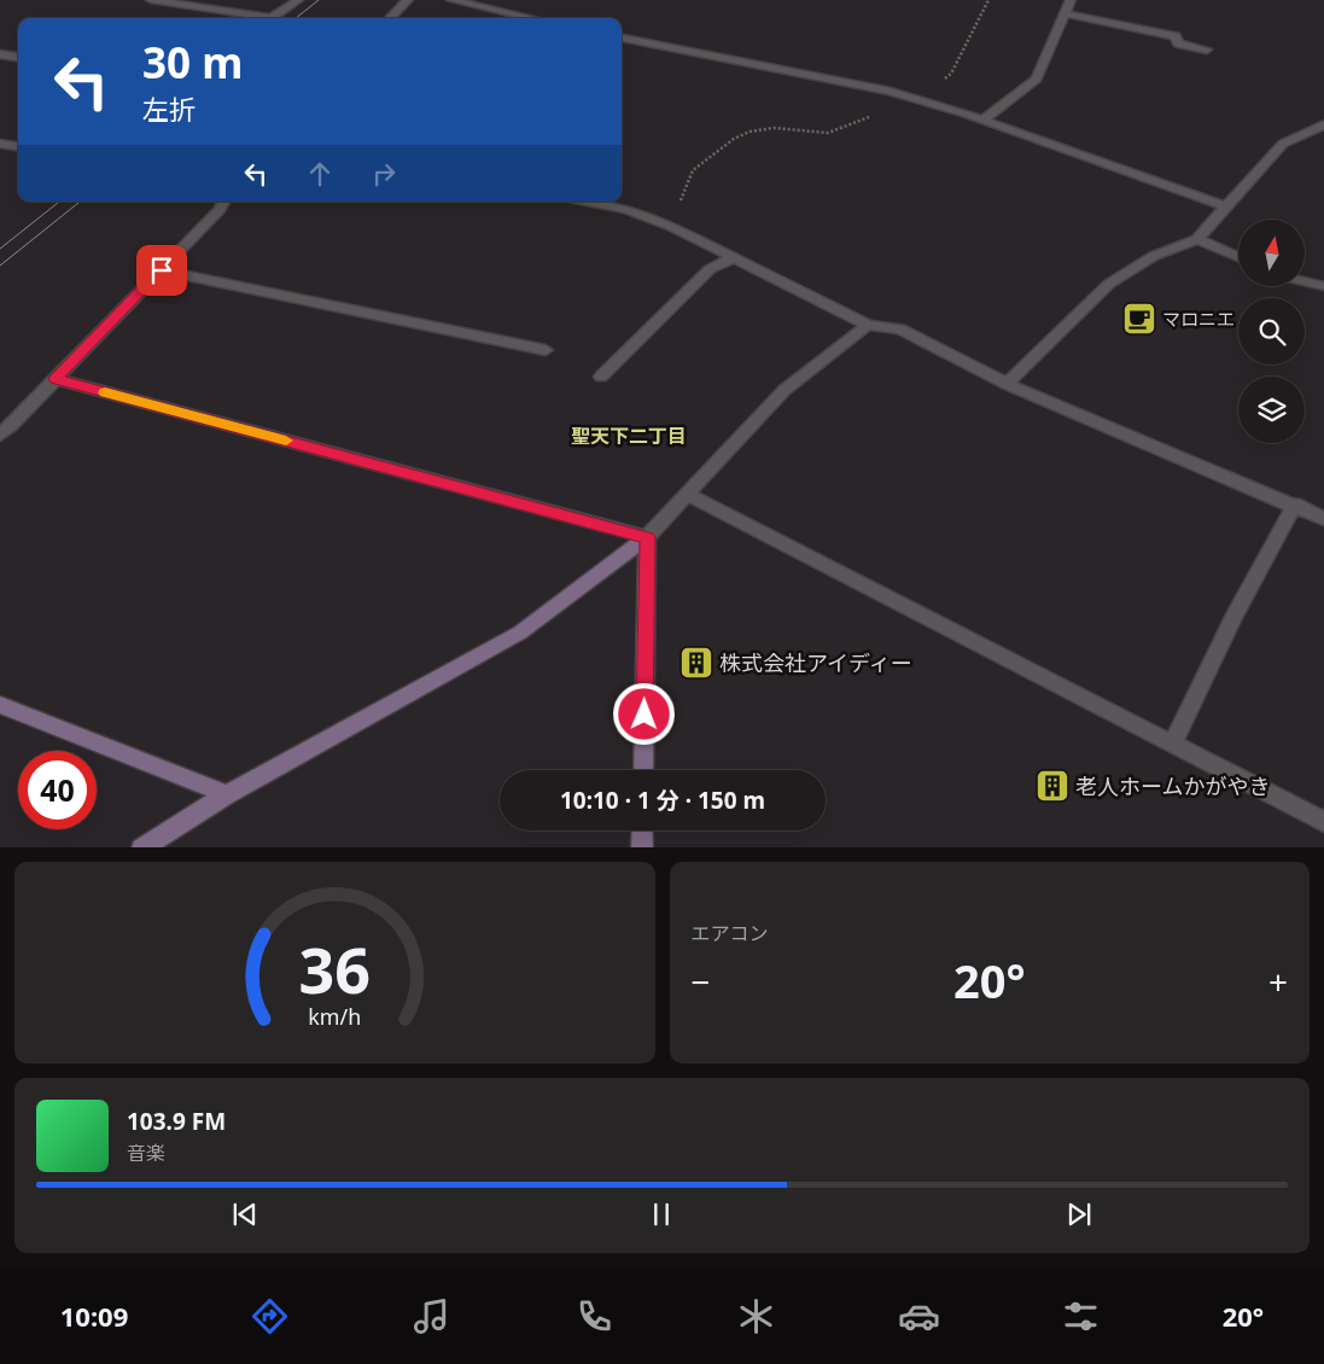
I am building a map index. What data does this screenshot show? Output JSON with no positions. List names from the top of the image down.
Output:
{
  "districts": ["聖天下二丁目"],
  "places": {
    "cafe": ["マロニエ"],
    "building": ["株式会社アイディー", "老人ホームかがやき"]
  },
  "north": "top",
  "page": {
    "turn": ["30 m", "左折"],
    "limit": "40",
    "trip": "10:10 · 1 分 · 150 m",
    "tile": "エアコン",
    "heat": ["−", "20°", "+"],
    "song": ["103.9 FM", "音楽"],
    "tabs": ["10:09", "20°"],
    "gauge": ["36", "km/h"]
  }
}
